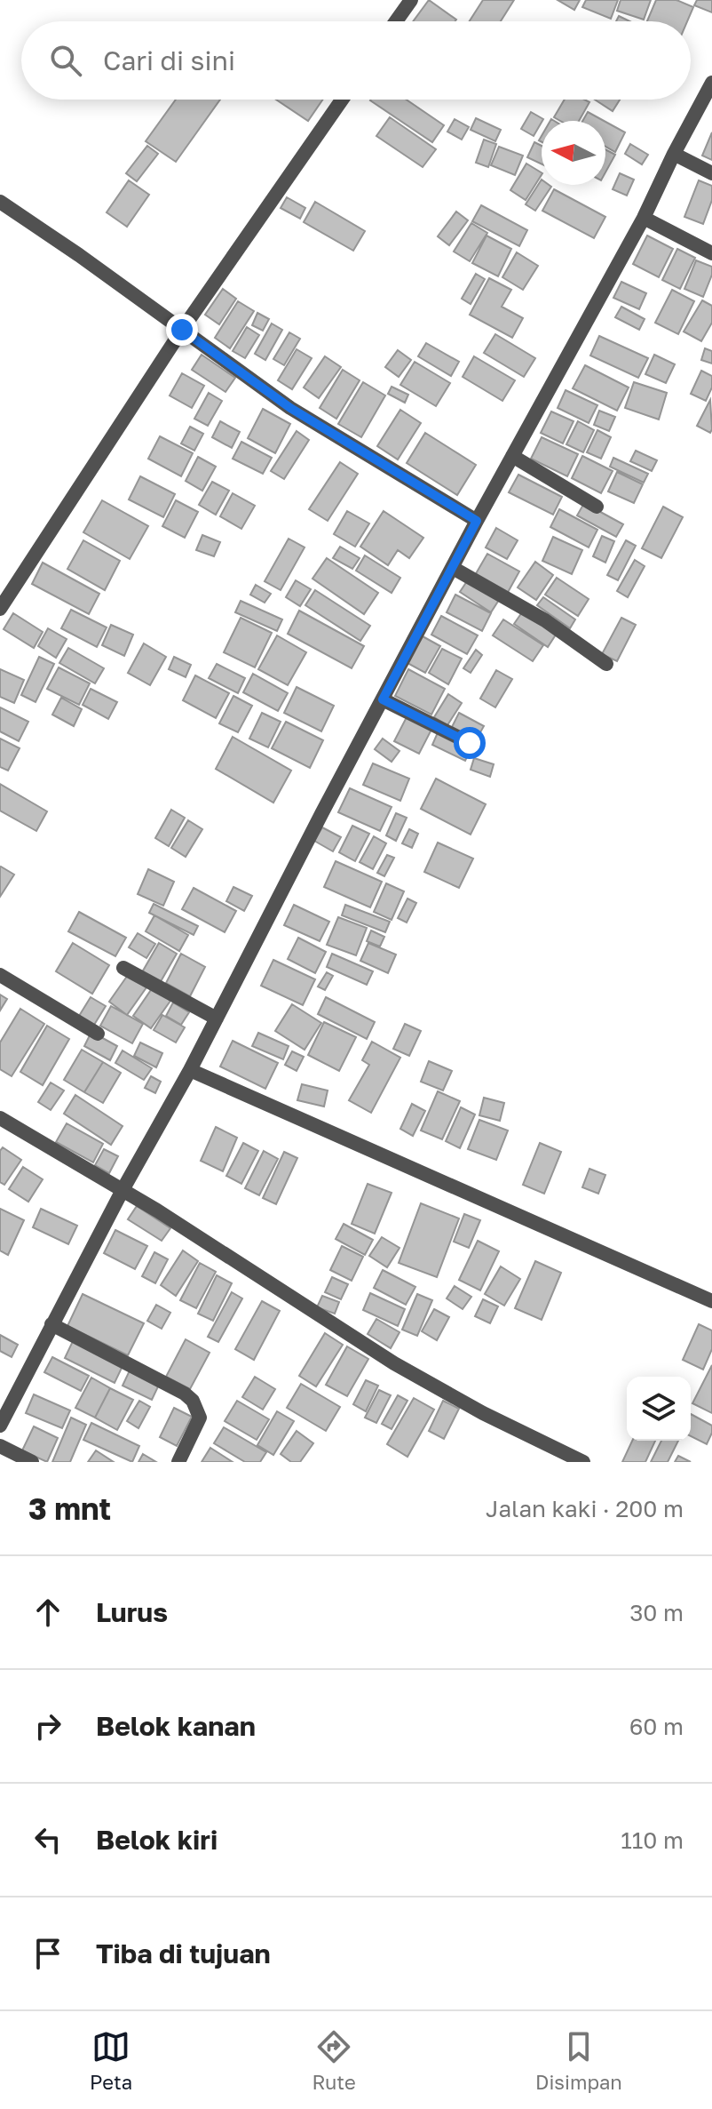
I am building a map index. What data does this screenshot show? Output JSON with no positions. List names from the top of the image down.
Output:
{
  "north": "left",
  "page": {
    "search": "Cari di sini",
    "heading": ["3 mnt", "Jalan kaki · 200 m"],
    "list": [
      ["Lurus", "30 m"],
      ["Belok kanan", "60 m"],
      ["Belok kiri", "110 m"],
      "Tiba di tujuan"
    ],
    "nav": ["Peta", "Rute", "Disimpan"]
  }
}
